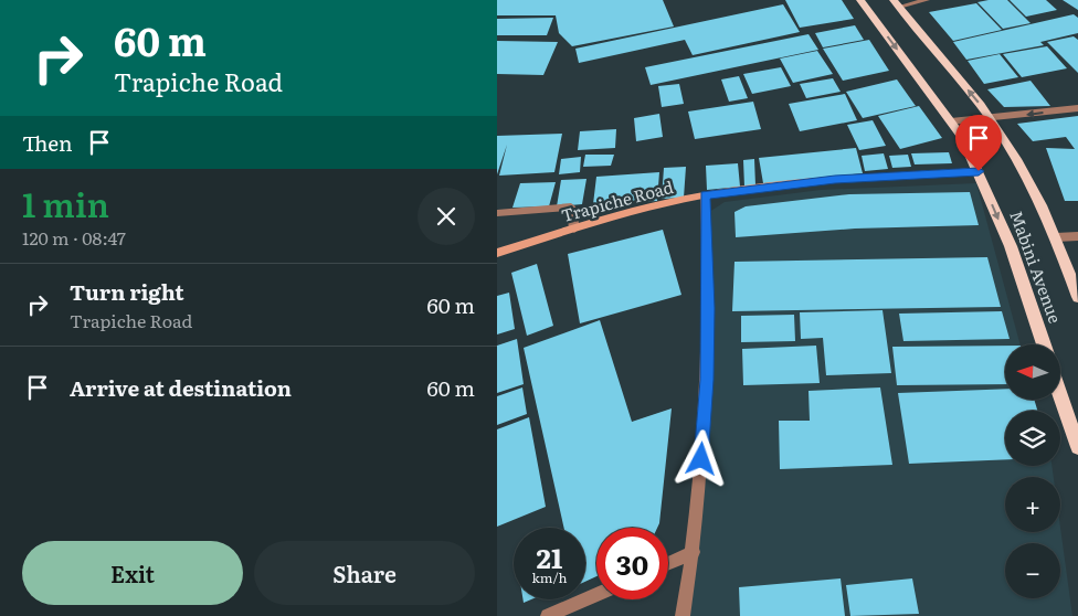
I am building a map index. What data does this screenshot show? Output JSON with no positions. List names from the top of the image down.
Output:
{
  "streets": {
    "main road": ["Mabini Avenue"],
    "street": ["Trapiche Road"]
  },
  "crossings": [
    ["Trapiche Road", "Mabini Avenue"]
  ],
  "north": "left",
  "page": {
    "turn": ["60 m", "Trapiche Road"],
    "then": "Then",
    "heading": ["1 min", "120 m · 08:47"],
    "list": [
      {
        "name": "Turn right",
        "note": "Trapiche Road",
        "value": "60 m"
      },
      {
        "name": "Arrive at destination",
        "value": "60 m"
      }
    ],
    "map_buttons": ["+", "−"],
    "speed": "21 km/h",
    "limit": "30",
    "buttons": ["Exit", "Share"]
  }
}
